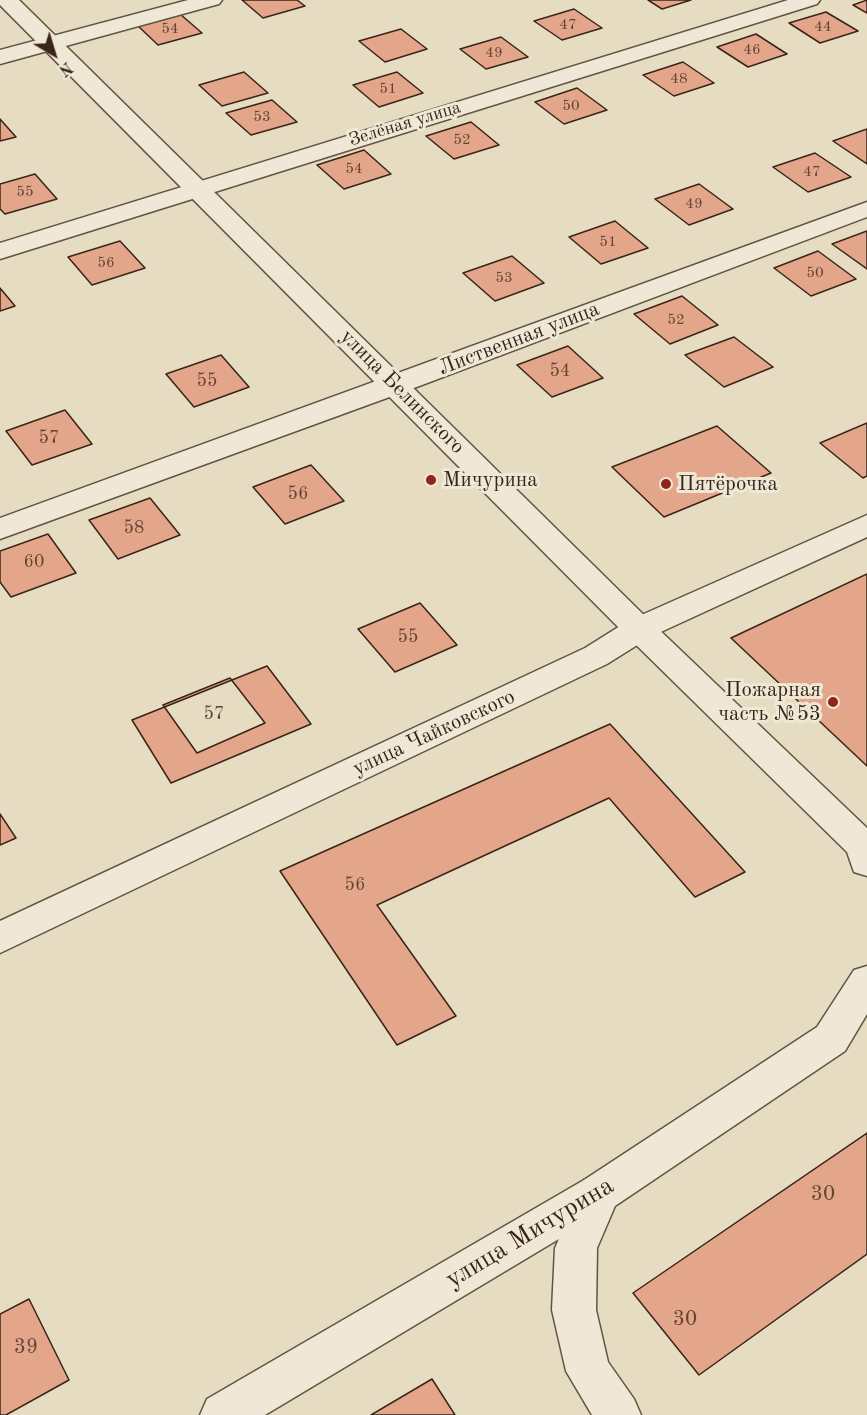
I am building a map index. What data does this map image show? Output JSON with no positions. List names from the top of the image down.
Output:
{
  "streets": {
    "street": [
      "Зелёная улица",
      "Лиственная улица",
      "улица Белинского",
      "улица Чайковского",
      "улица Мичурина"
    ]
  },
  "crossings": [
    ["Зелёная улица", "улица Белинского"],
    ["Лиственная улица", "улица Белинского"],
    ["улица Белинского", "улица Чайковского"]
  ],
  "places": ["Мичурина", "Пятёрочка", "Пожарная часть №53"],
  "house_numbers": [
    "47",
    "44",
    "54",
    "46",
    "49",
    "48",
    "51",
    "50",
    "53",
    "52",
    "54",
    "47",
    "55",
    "49",
    "51",
    "56",
    "50",
    "53",
    "52",
    "54",
    "55",
    "57",
    "56",
    "58",
    "60",
    "55",
    "57",
    "56",
    "30",
    "30",
    "39"
  ],
  "north": "bottom right"
}
